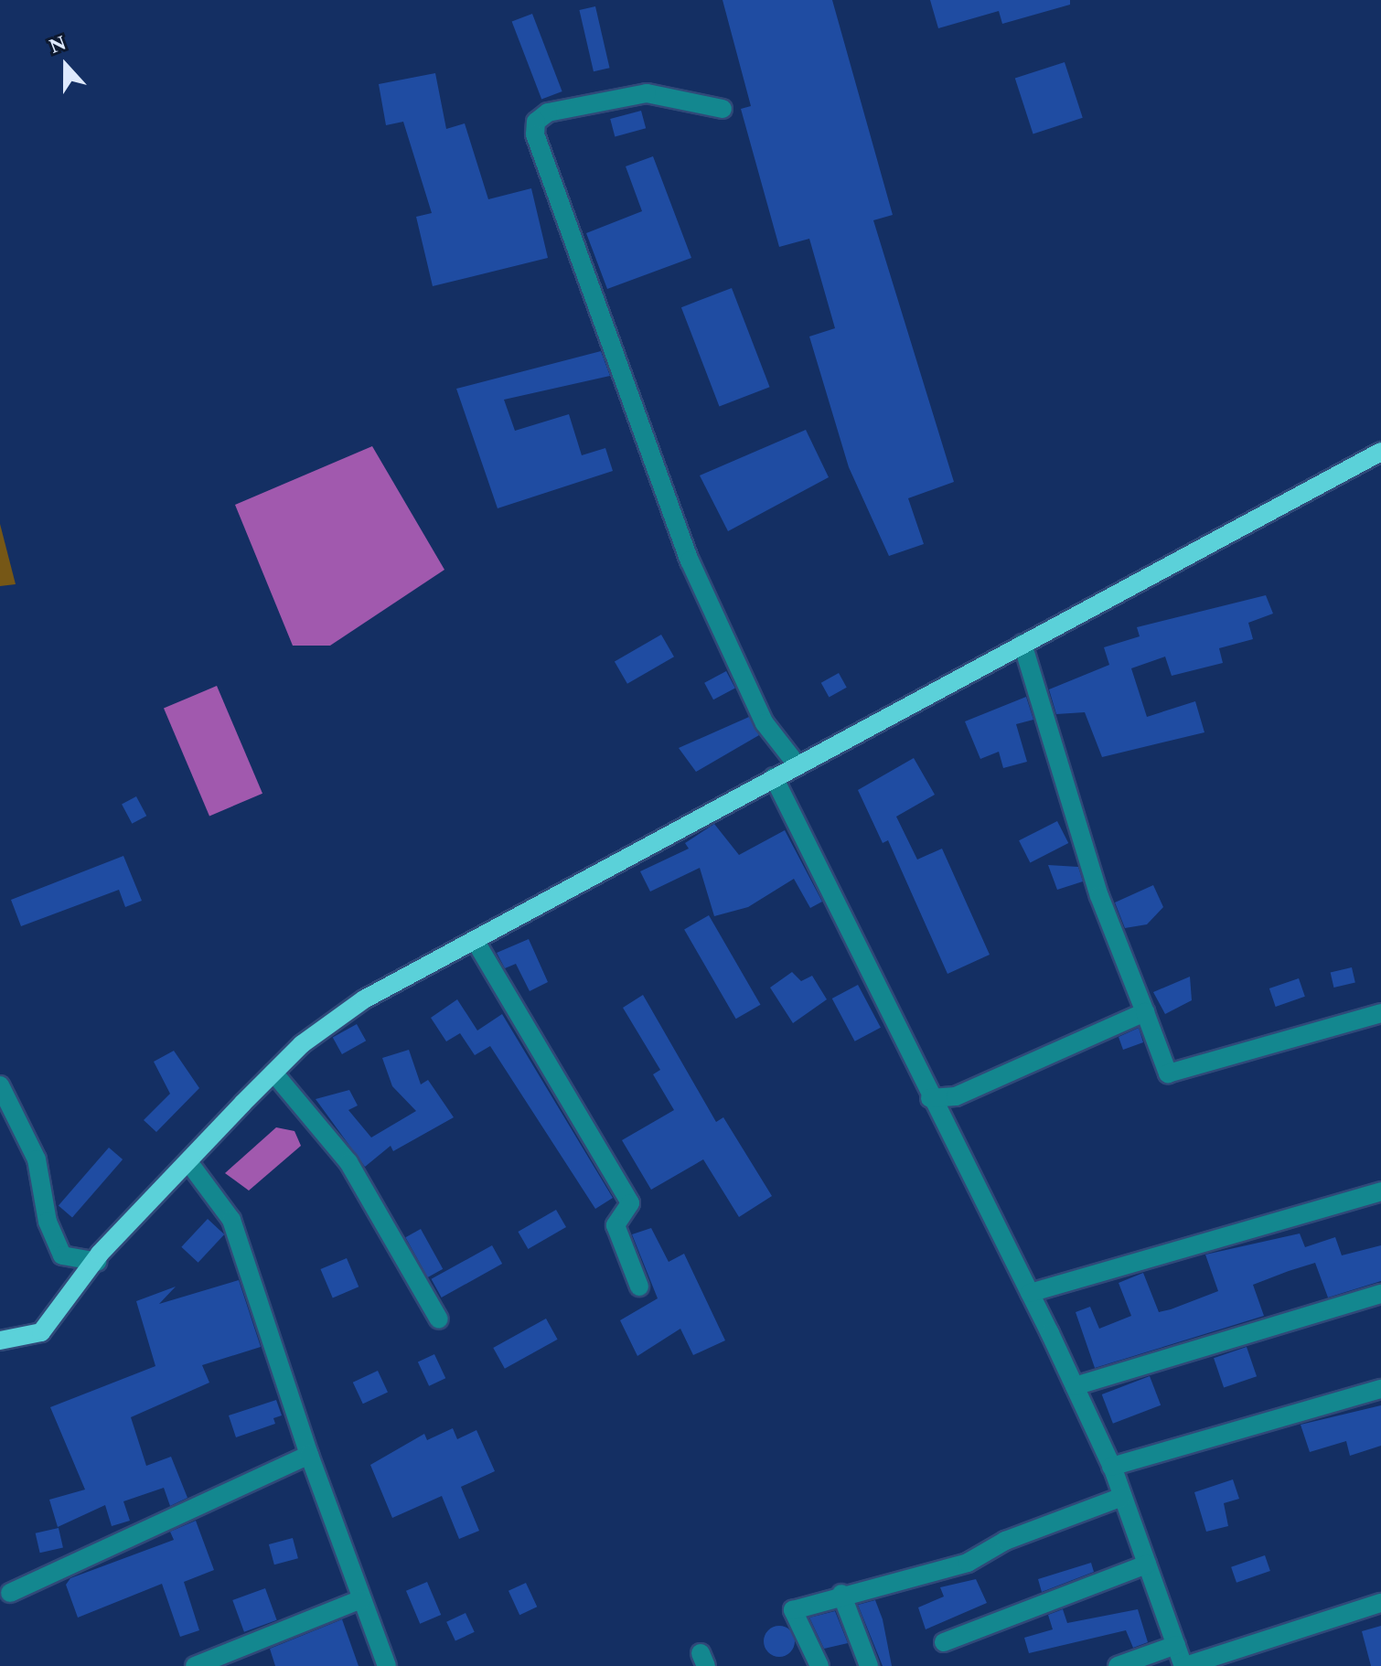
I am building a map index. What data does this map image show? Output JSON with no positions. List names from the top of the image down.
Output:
{
  "north": "top"
}
